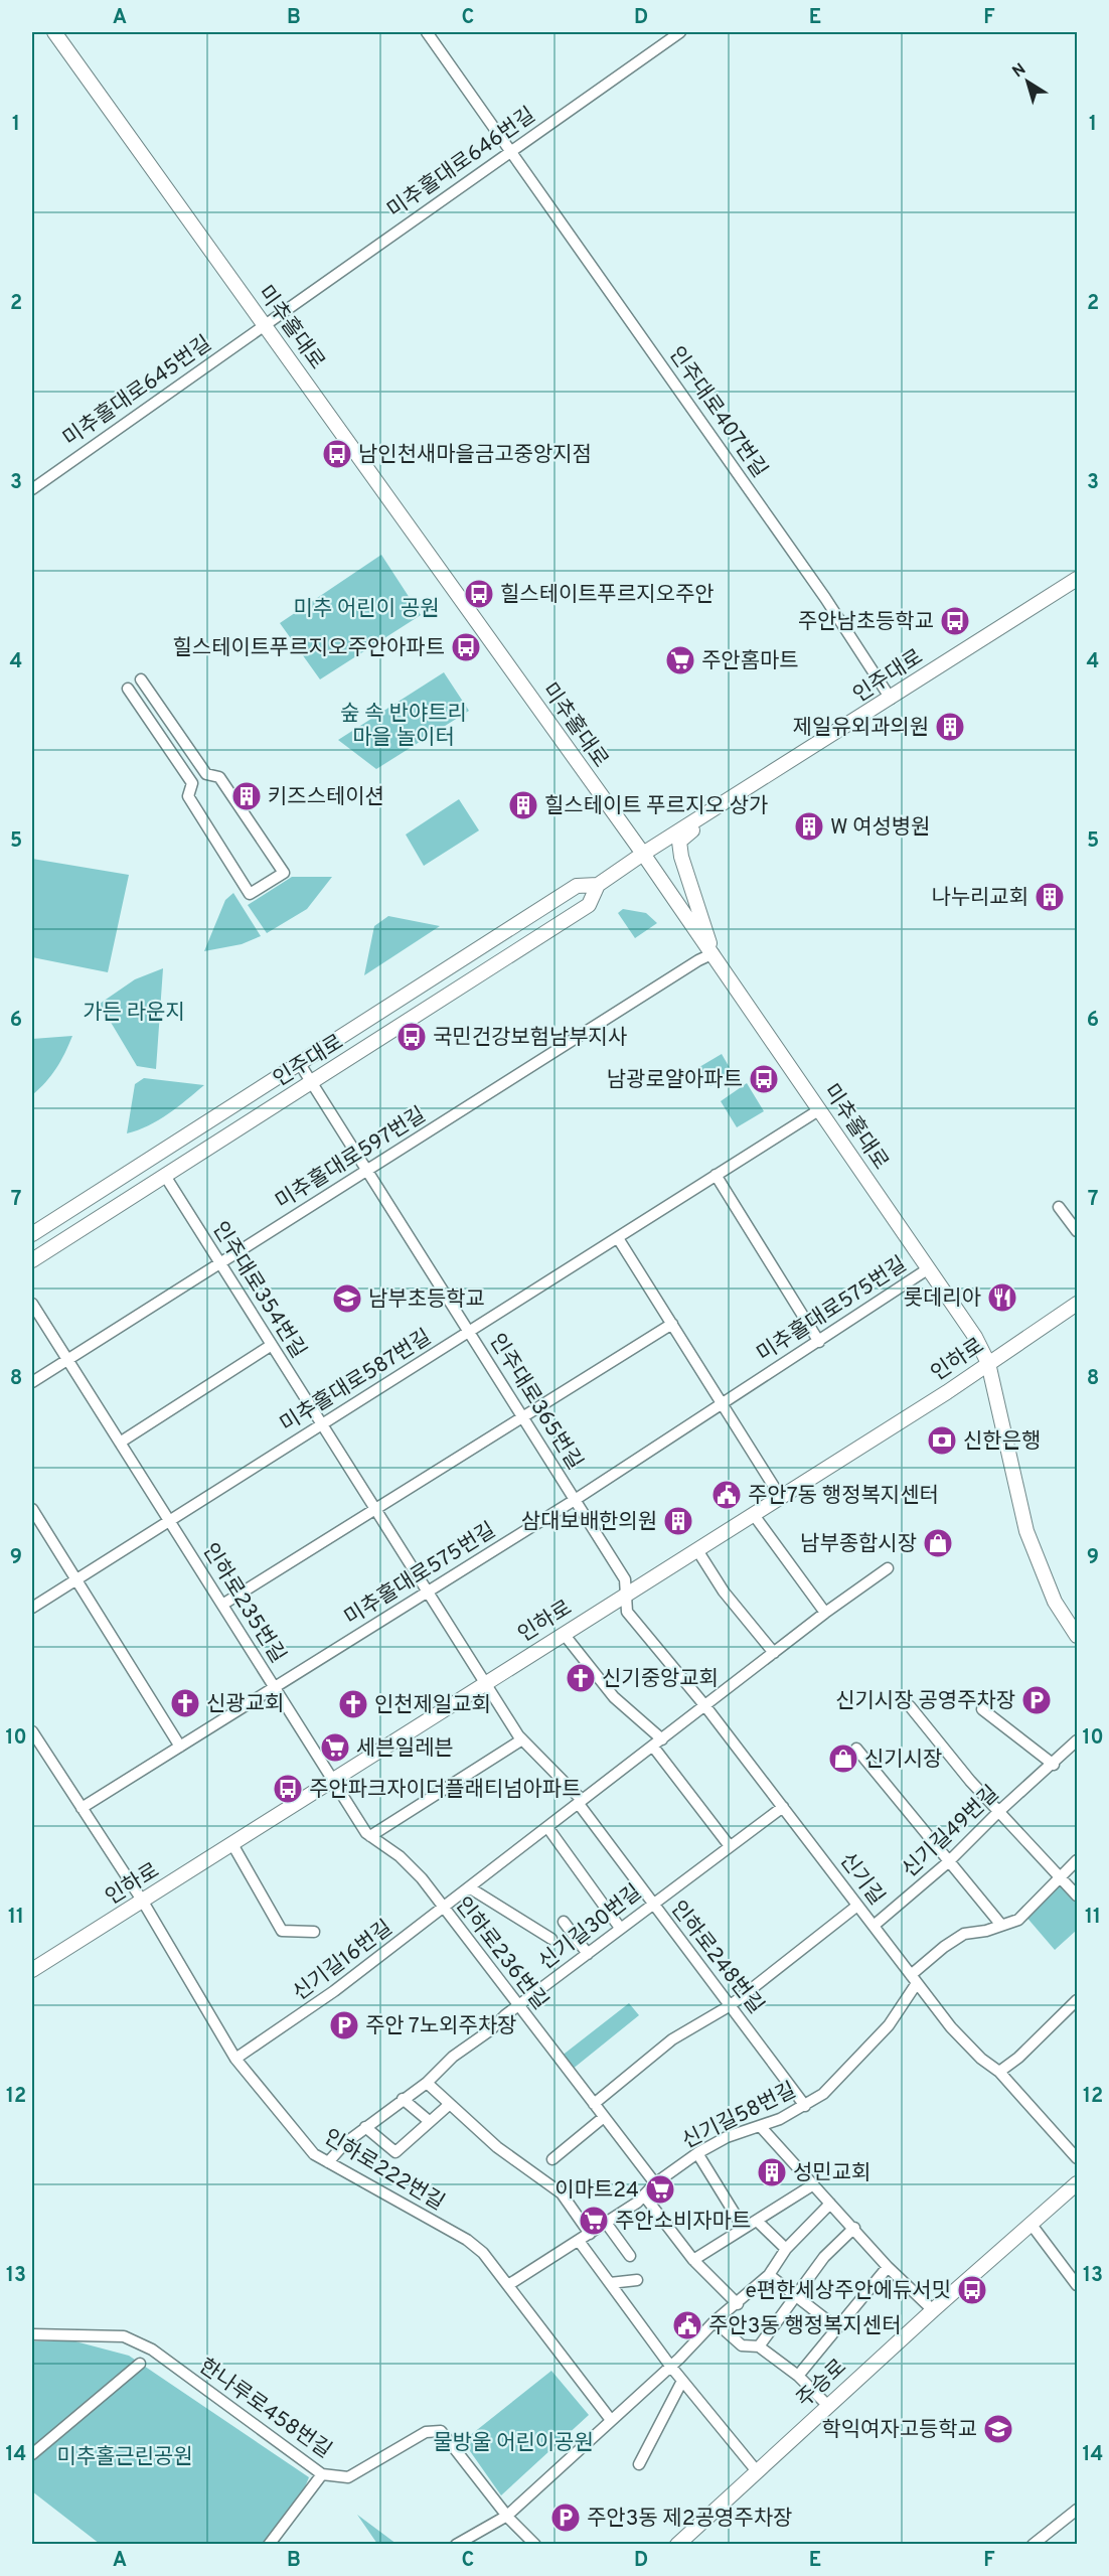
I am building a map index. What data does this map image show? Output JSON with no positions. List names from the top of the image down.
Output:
{
  "streets": {
    "main road": [
      "미추홀대로",
      "인주대로",
      "인하로",
      "주승로"
    ],
    "street": [
      "미추홀대로646번길",
      "미추홀대로645번길",
      "인주대로407번길",
      "미추홀대로597번길",
      "인주대로354번길",
      "미추홀대로575번길",
      "미추홀대로587번길",
      "인주대로365번길",
      "인하로235번길",
      "신기길49번길",
      "신기길",
      "신기길30번길",
      "인하로236번길",
      "인하로248번길",
      "신기길16번길",
      "신기길58번길",
      "인하로222번길",
      "한나루로458번길"
    ]
  },
  "crossings": [
    ["미추홀대로646번길", "미추홀대로"],
    ["미추홀대로646번길", "미추홀대로645번길"],
    ["미추홀대로646번길", "인주대로407번길"],
    ["미추홀대로", "미추홀대로645번길"],
    ["미추홀대로", "인주대로"],
    ["미추홀대로", "미추홀대로597번길"],
    ["미추홀대로", "미추홀대로575번길"],
    ["미추홀대로", "인하로"],
    ["미추홀대로", "미추홀대로587번길"],
    ["인주대로407번길", "인주대로"],
    ["인주대로", "인주대로354번길"],
    ["인주대로", "인주대로365번길"],
    ["미추홀대로597번길", "인주대로354번길"],
    ["미추홀대로597번길", "인주대로365번길"],
    ["미추홀대로597번길", "인하로235번길"],
    ["인주대로354번길", "미추홀대로575번길"],
    ["인주대로354번길", "미추홀대로587번길"],
    ["인주대로354번길", "인하로248번길"],
    ["미추홀대로575번길", "인주대로365번길"],
    ["미추홀대로575번길", "인하로235번길"],
    ["미추홀대로575번길", "인하로248번길"],
    ["미추홀대로575번길", "인하로222번길"],
    ["인하로", "인주대로365번길"],
    ["인하로", "인하로235번길"],
    ["인하로", "인하로248번길"],
    ["인하로", "인하로222번길"],
    ["미추홀대로587번길", "인주대로365번길"],
    ["미추홀대로587번길", "인하로235번길"],
    ["인주대로365번길", "신기길"],
    ["인하로235번길", "인하로236번길"],
    ["신기길49번길", "신기길"],
    ["신기길", "신기길30번길"],
    ["신기길", "신기길16번길"],
    ["신기길", "신기길58번길"],
    ["신기길30번길", "인하로236번길"],
    ["신기길30번길", "인하로248번길"],
    ["신기길30번길", "인하로222번길"],
    ["인하로236번길", "신기길16번길"],
    ["인하로236번길", "신기길58번길"],
    ["인하로248번길", "신기길16번길"],
    ["인하로248번길", "신기길58번길"],
    ["신기길16번길", "인하로222번길"],
    ["신기길58번길", "인하로222번길"]
  ],
  "parks": [
    "미추 어린이 공원",
    "숲 속 반야트리 마을 놀이터",
    "가든 라운지",
    "물방울 어린이공원",
    "미추홀근린공원"
  ],
  "places": {
    "bus stop": [
      "남인천새마을금고중앙지점",
      "힐스테이트푸르지오주안",
      "주안남초등학교",
      "힐스테이트푸르지오주안아파트",
      "국민건강보험남부지사",
      "남광로얄아파트",
      "주안파크자이더플래티넘아파트",
      "e편한세상주안에듀서밋"
    ],
    "supermarket": [
      "주안홈마트",
      "세븐일레븐",
      "이마트24",
      "주안소비자마트"
    ],
    "building": [
      "제일유외과의원",
      "키즈스테이션",
      "힐스테이트 푸르지오 상가",
      "W 여성병원",
      "나누리교회",
      "삼대보배한의원",
      "성민교회"
    ],
    "restaurant": ["롯데리아"],
    "school or university": ["남부초등학교", "학익여자고등학교"],
    "bank": ["신한은행"],
    "public building": ["주안7동 행정복지센터", "주안3동 행정복지센터"],
    "shop": ["남부종합시장", "신기시장"],
    "church": ["신기중앙교회", "신광교회", "인천제일교회"],
    "parking": ["신기시장 공영주차장", "주안 7노외주차장", "주안3동 제2공영주차장"]
  },
  "north": "top left",
  "grid": {
    "columns": [
      "A",
      "B",
      "C",
      "D",
      "E",
      "F"
    ],
    "rows": [
      "1",
      "2",
      "3",
      "4",
      "5",
      "6",
      "7",
      "8",
      "9",
      "10",
      "11",
      "12",
      "13",
      "14"
    ]
  }
}
